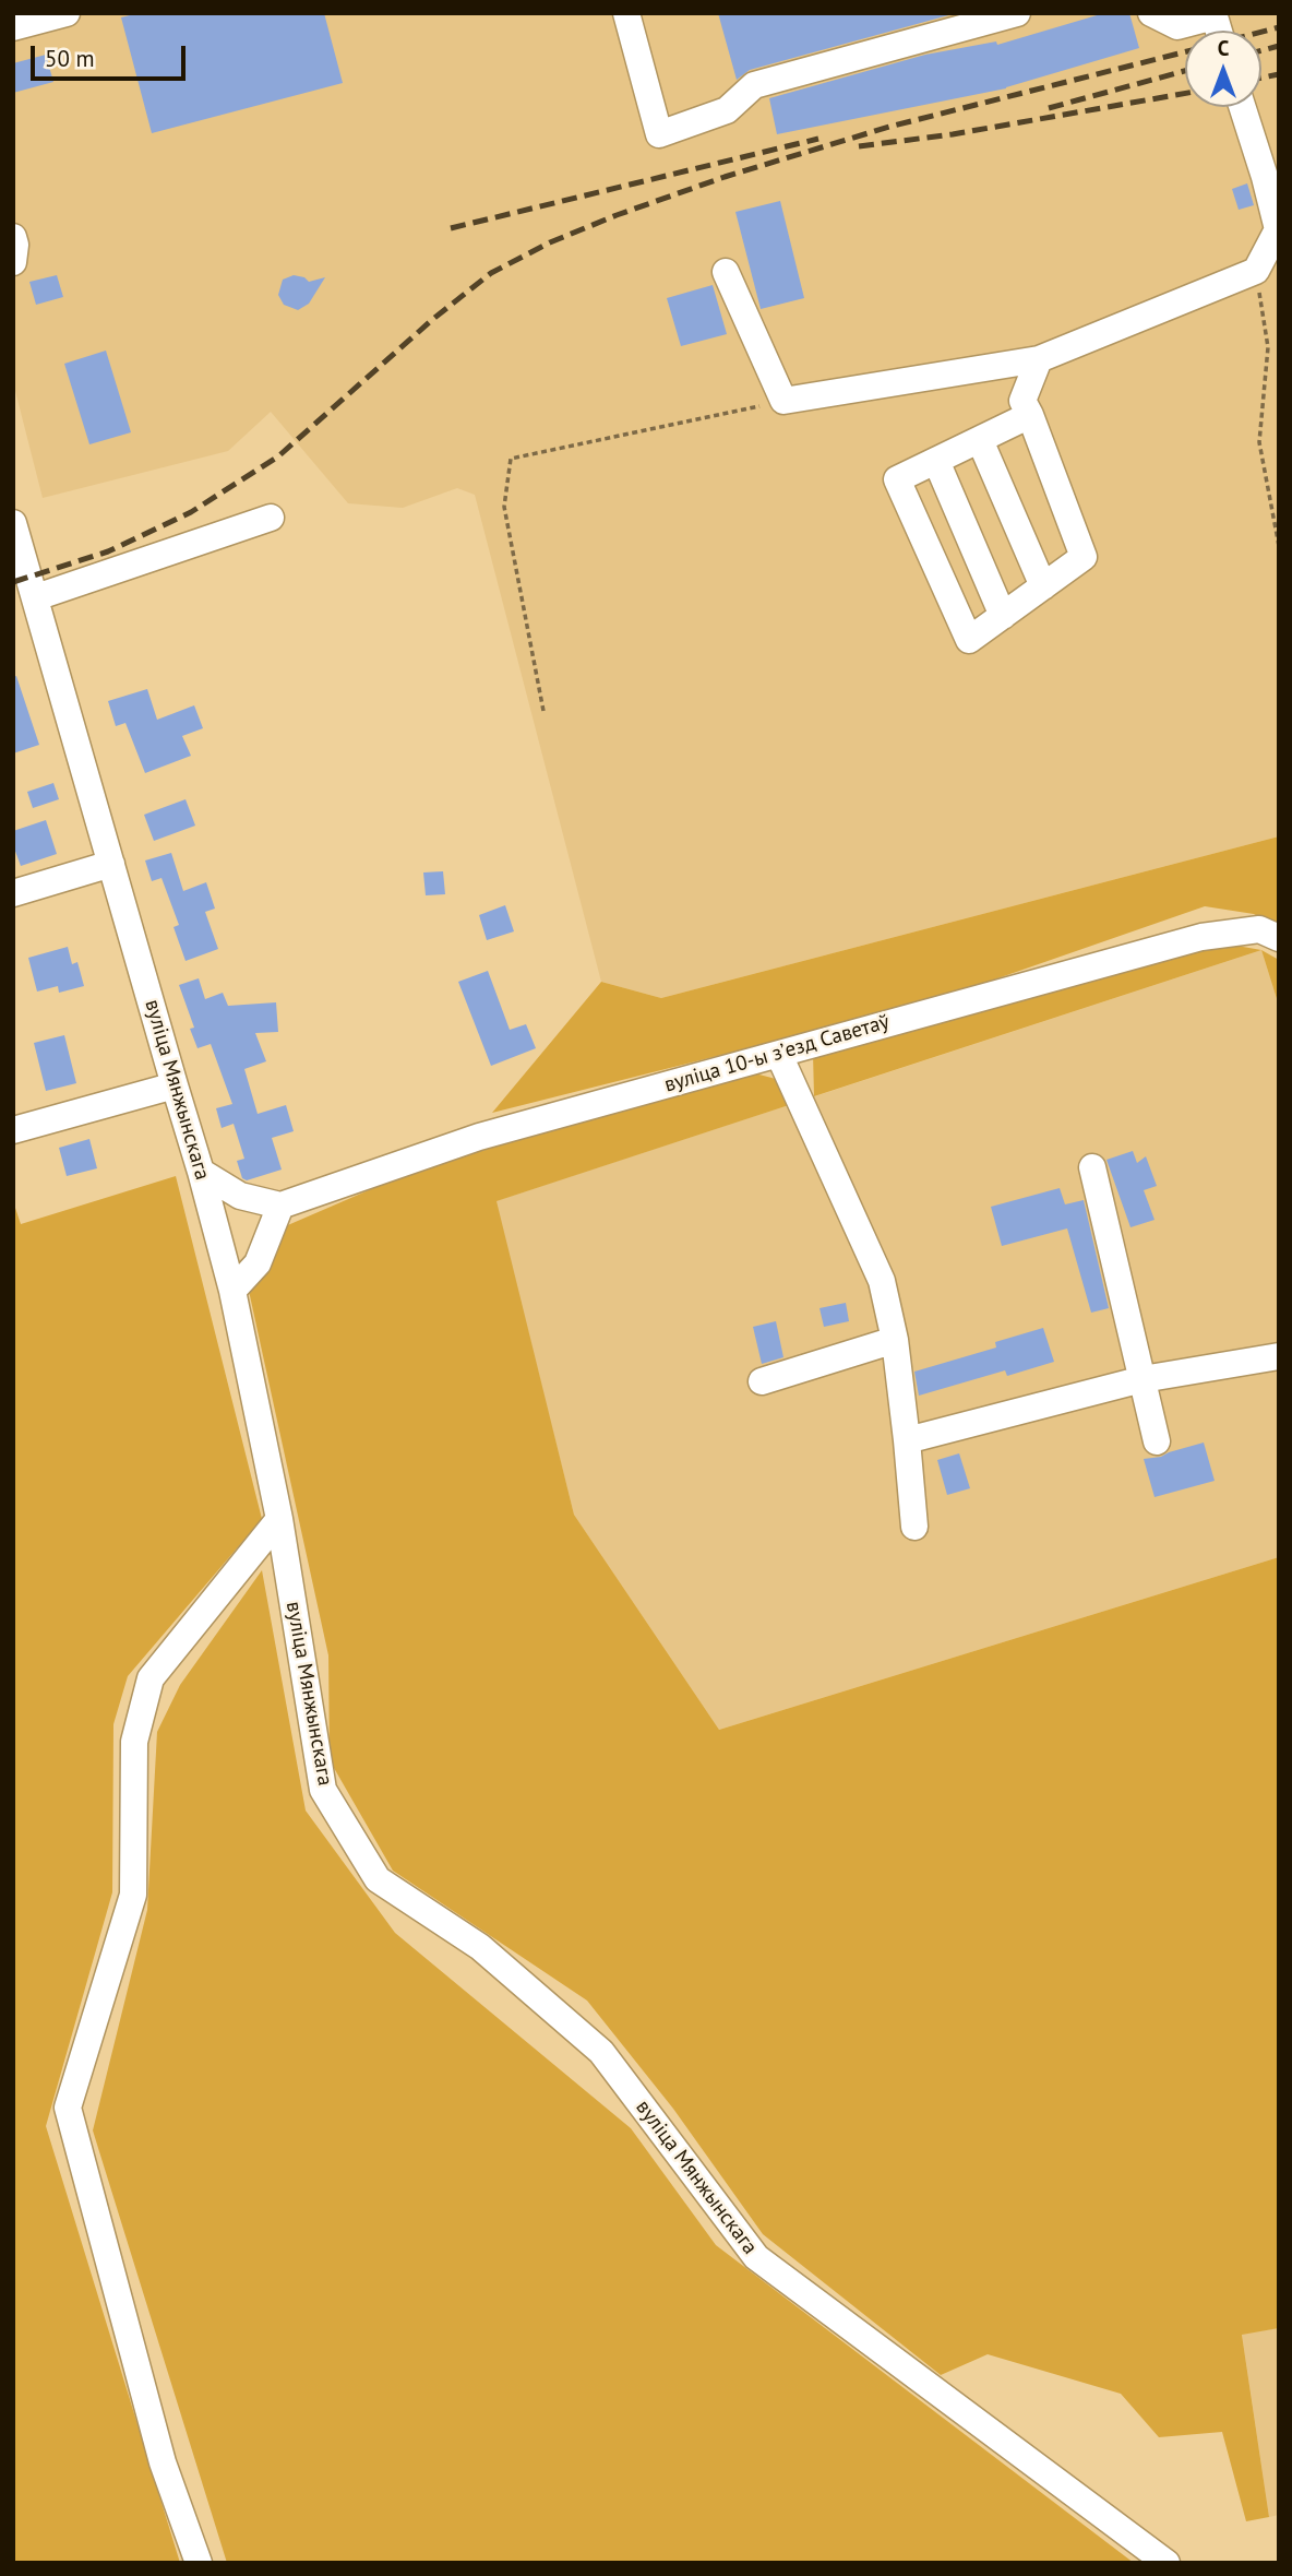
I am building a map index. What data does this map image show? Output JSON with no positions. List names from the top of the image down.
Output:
{
  "streets": {
    "street": ["вуліца 10-ы зʼезд Саветаў", "вуліца Мянжынскага"]
  },
  "scale_bar": "50 m",
  "north": "top"
}
